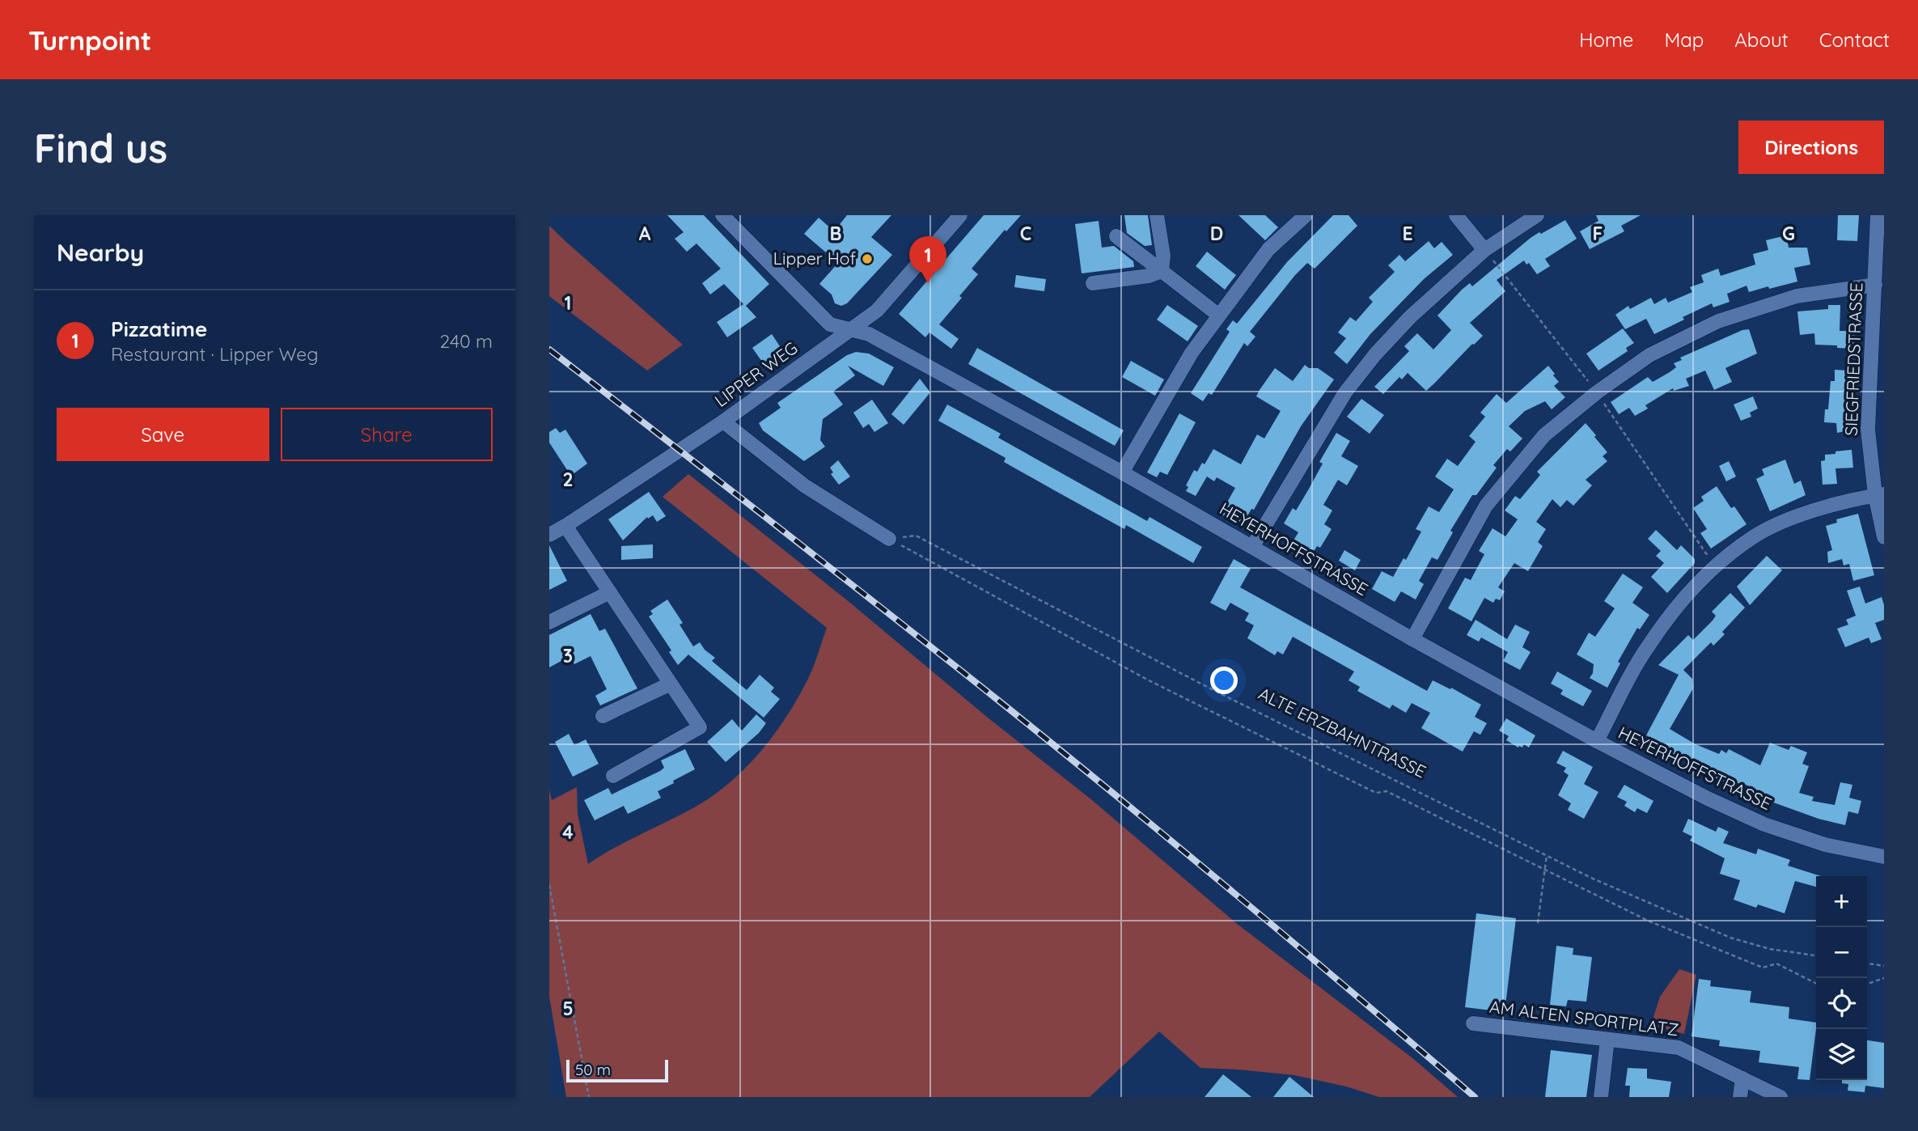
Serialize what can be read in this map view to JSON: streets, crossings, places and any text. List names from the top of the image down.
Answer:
{
  "streets": {
    "street": [
      "SIEGFRIEDSTRASSE",
      "LIPPER WEG",
      "HEYERHOFFSTRASSE",
      "AM ALTEN SPORTPLATZ"
    ],
    "path": ["ALTE ERZBAHNTRASSE"]
  },
  "crossings": [
    ["LIPPER WEG", "HEYERHOFFSTRASSE"]
  ],
  "places": ["Lipper Hof"],
  "scale_bar": "50 m",
  "page": {
    "header": "Turnpoint",
    "nav": [
      "Home",
      "Map",
      "About",
      "Contact"
    ],
    "buttons": [
      "Directions",
      ["Save", "Share"]
    ],
    "title": "Find us",
    "heading": "Nearby",
    "pins": "1",
    "list": [
      {
        "mark": "1",
        "name": "Pizzatime",
        "note": "Restaurant · Lipper Weg",
        "value": "240 m"
      }
    ],
    "map_buttons": ["+", "−"],
    "scale": "50 m"
  },
  "grid": {
    "columns": [
      "A",
      "B",
      "C",
      "D",
      "E",
      "F",
      "G"
    ],
    "rows": [
      "1",
      "2",
      "3",
      "4",
      "5"
    ]
  }
}
